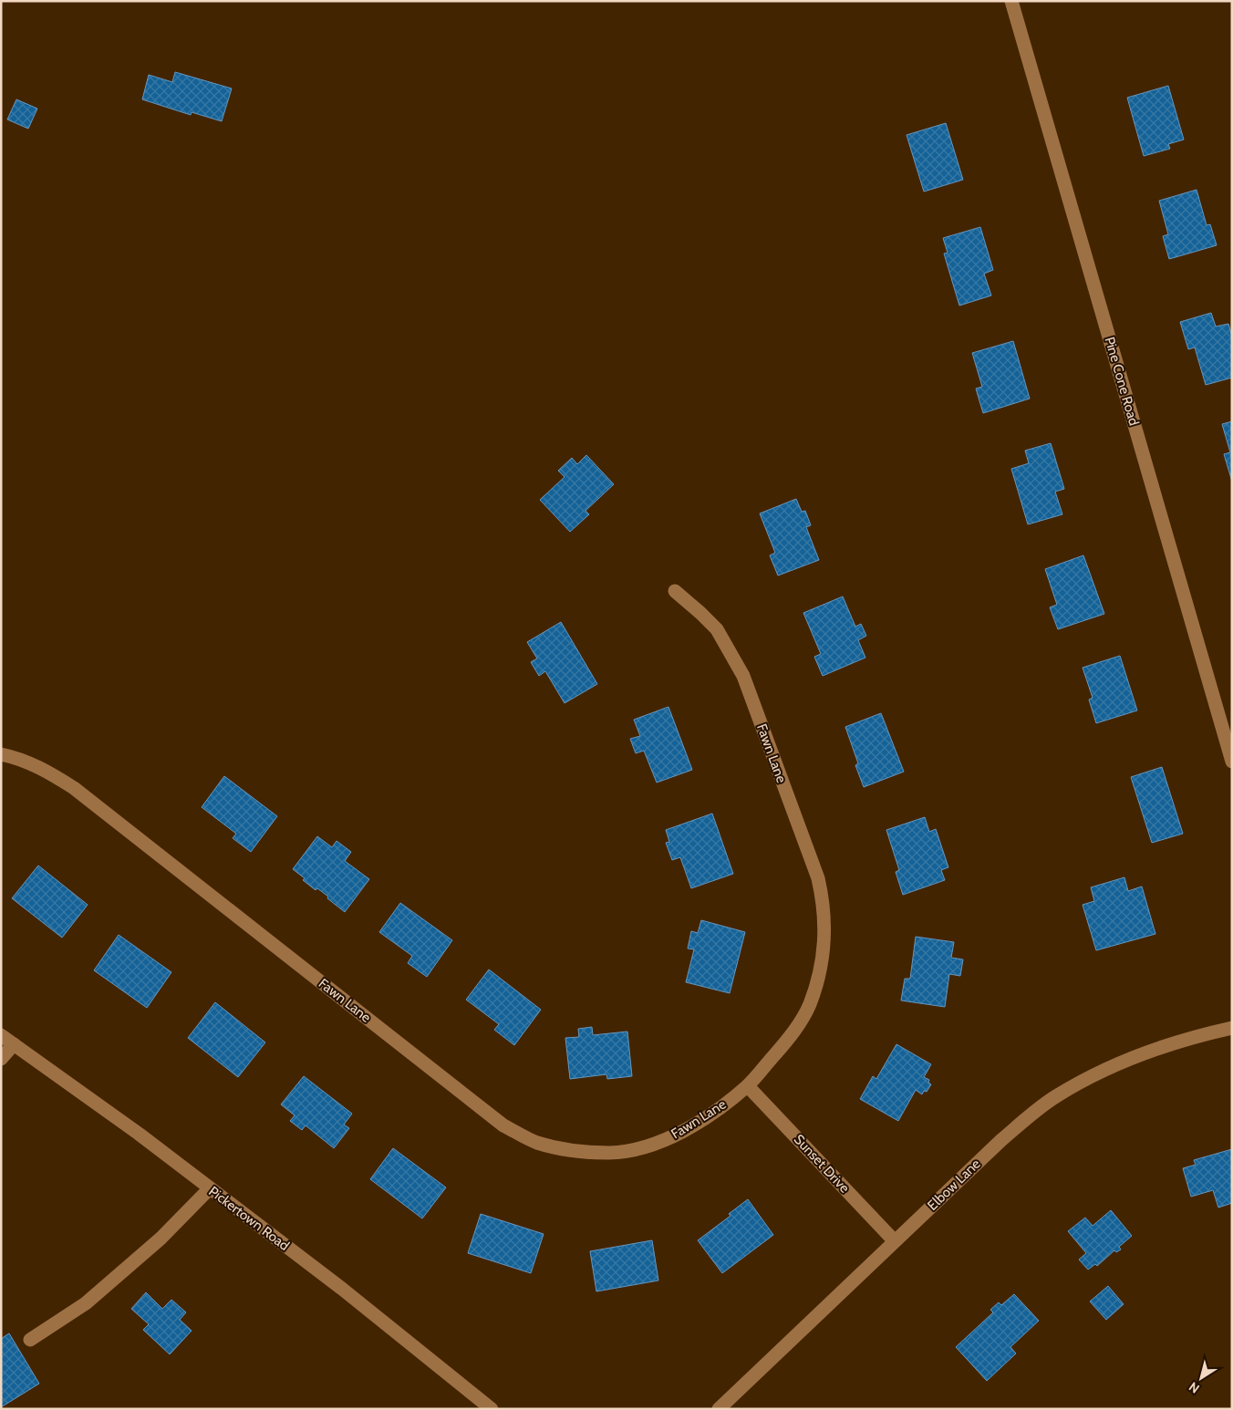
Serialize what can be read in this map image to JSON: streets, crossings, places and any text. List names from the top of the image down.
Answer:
{
  "streets": {
    "street": [
      "Pine Cone Road",
      "Fawn Lane",
      "Sunset Drive",
      "Elbow Lane",
      "Pickertown Road"
    ]
  },
  "crossings": [
    ["Fawn Lane", "Sunset Drive"],
    ["Sunset Drive", "Elbow Lane"]
  ],
  "north": "bottom left"
}
